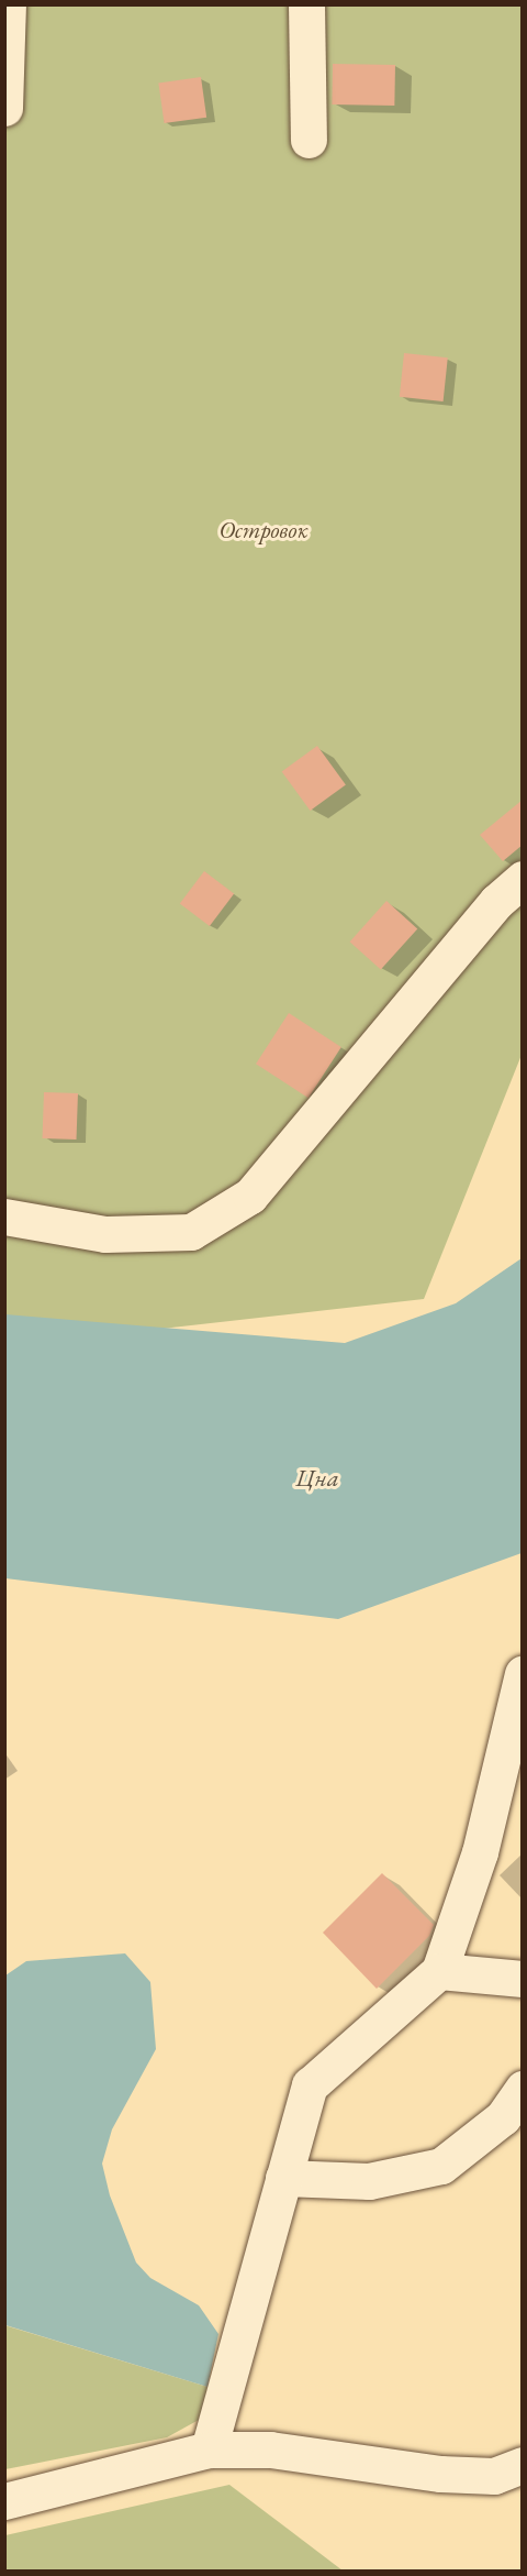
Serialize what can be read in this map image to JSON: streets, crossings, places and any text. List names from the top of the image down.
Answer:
{
  "water": ["Цна"],
  "parks": ["Островок"]
}
